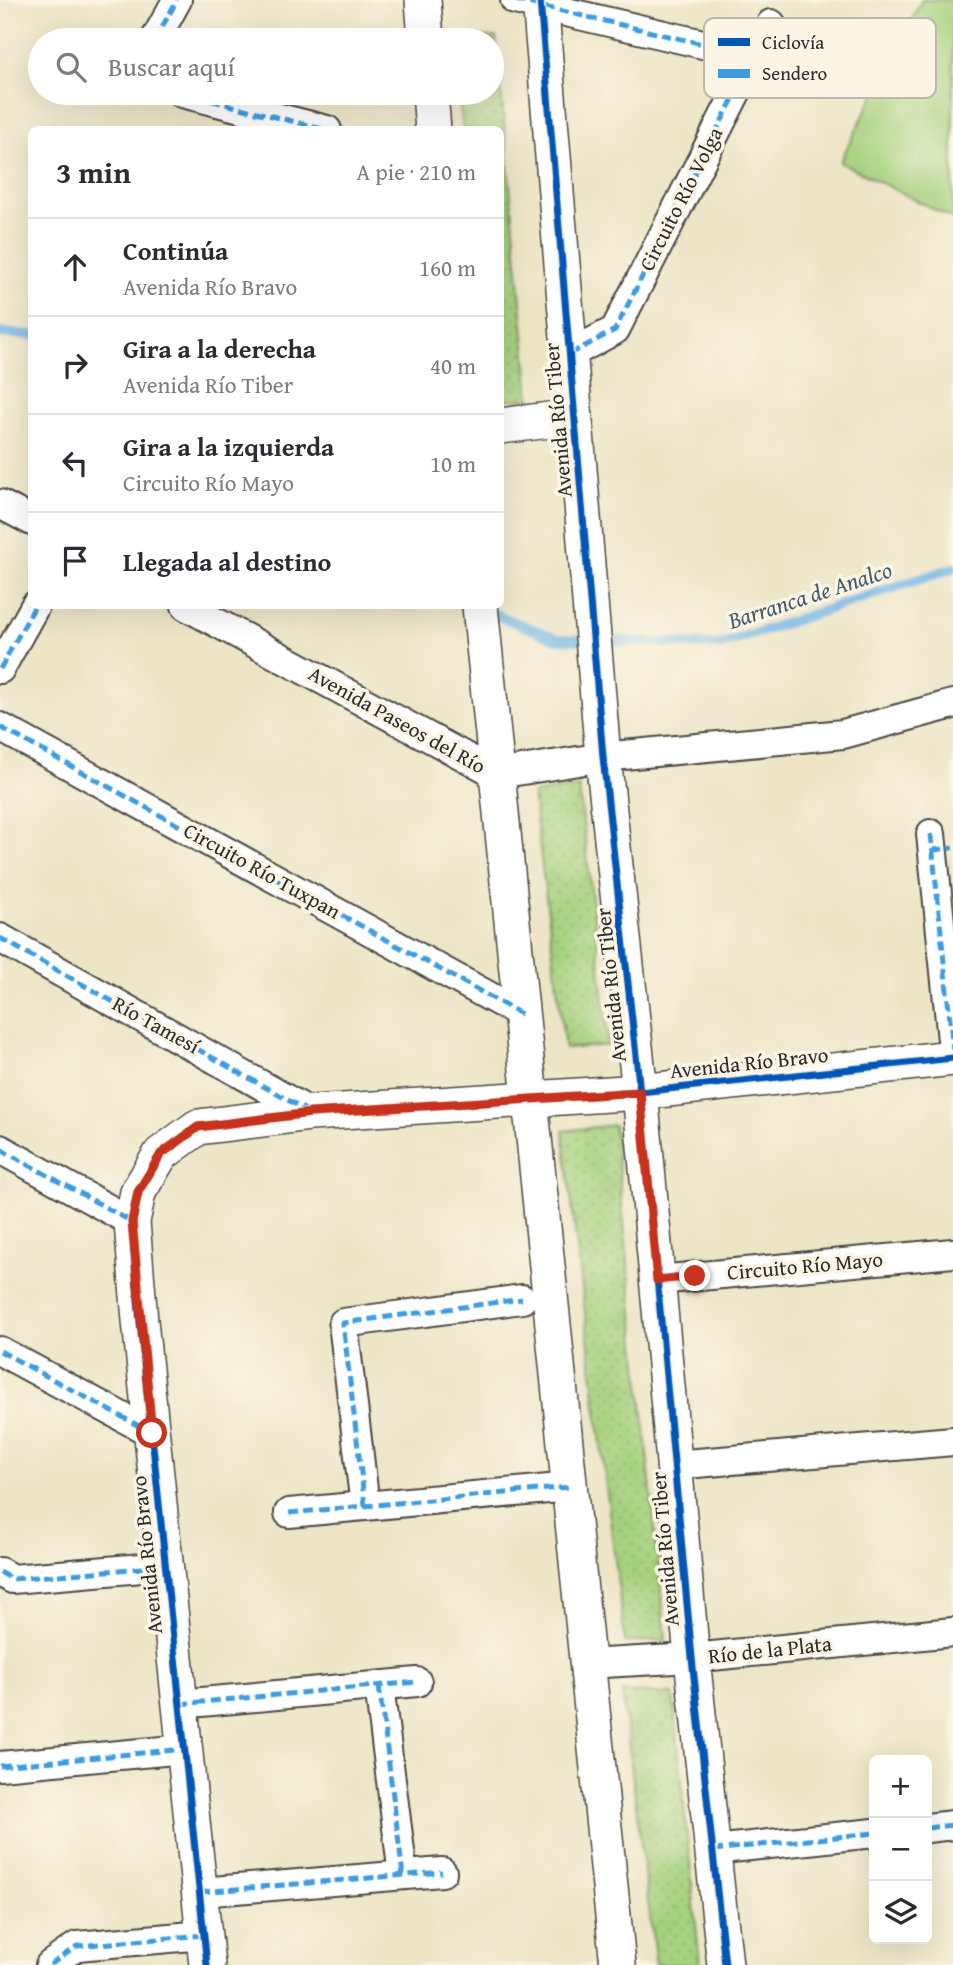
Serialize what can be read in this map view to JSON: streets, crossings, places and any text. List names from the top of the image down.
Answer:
{
  "streets": {
    "street": [
      "Circuito Río Volga",
      "Avenida Río Tiber",
      "Avenida Paseos del Río",
      "Circuito Río Tuxpan",
      "Río Tamesí",
      "Avenida Río Bravo",
      "Circuito Río Mayo",
      "Río de la Plata"
    ]
  },
  "crossings": [
    ["Circuito Río Volga", "Avenida Río Tiber"],
    ["Avenida Río Tiber", "Avenida Paseos del Río"],
    ["Avenida Río Tiber", "Avenida Río Bravo"],
    ["Avenida Río Tiber", "Circuito Río Mayo"],
    ["Avenida Río Tiber", "Río de la Plata"],
    ["Río Tamesí", "Avenida Río Bravo"]
  ],
  "water": ["Barranca de Analco"],
  "legend": ["Ciclovía", "Sendero"],
  "page": {
    "search": "Buscar aquí",
    "heading": ["3 min", "A pie · 210 m"],
    "list": [
      ["Continúa", "Avenida Río Bravo", "160 m"],
      ["Gira a la derecha", "Avenida Río Tiber", "40 m"],
      ["Gira a la izquierda", "Circuito Río Mayo", "10 m"],
      "Llegada al destino"
    ],
    "map_buttons": ["+", "−"]
  }
}
